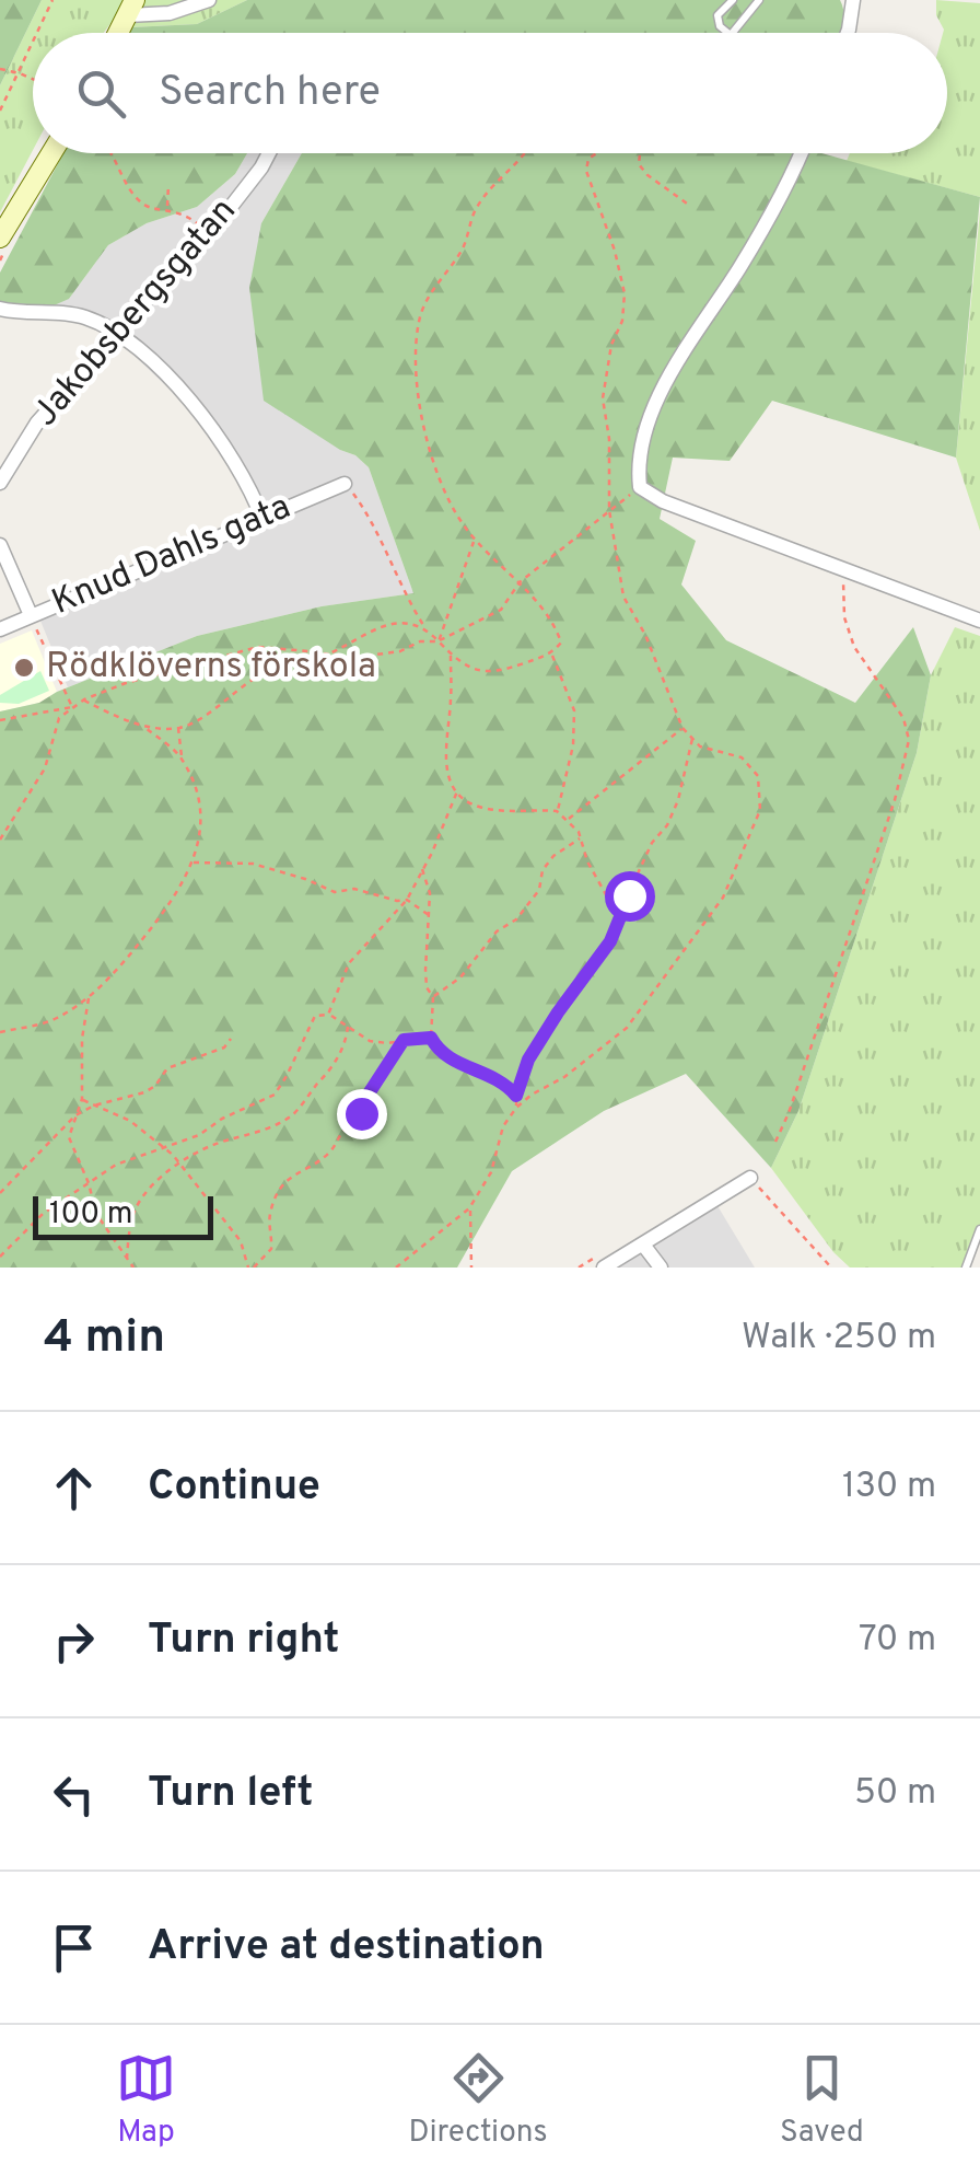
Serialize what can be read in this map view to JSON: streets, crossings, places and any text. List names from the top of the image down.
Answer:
{
  "streets": {
    "street": ["Jakobsbergsgatan", "Knud Dahls gata"]
  },
  "places": ["Rödklöverns förskola"],
  "scale_bar": "100 m",
  "page": {
    "search": "Search here",
    "scale": "100 m",
    "heading": ["4 min", "Walk · 250 m"],
    "list": [
      ["Continue", "130 m"],
      ["Turn right", "70 m"],
      ["Turn left", "50 m"],
      "Arrive at destination"
    ],
    "nav": ["Map", "Directions", "Saved"]
  }
}
